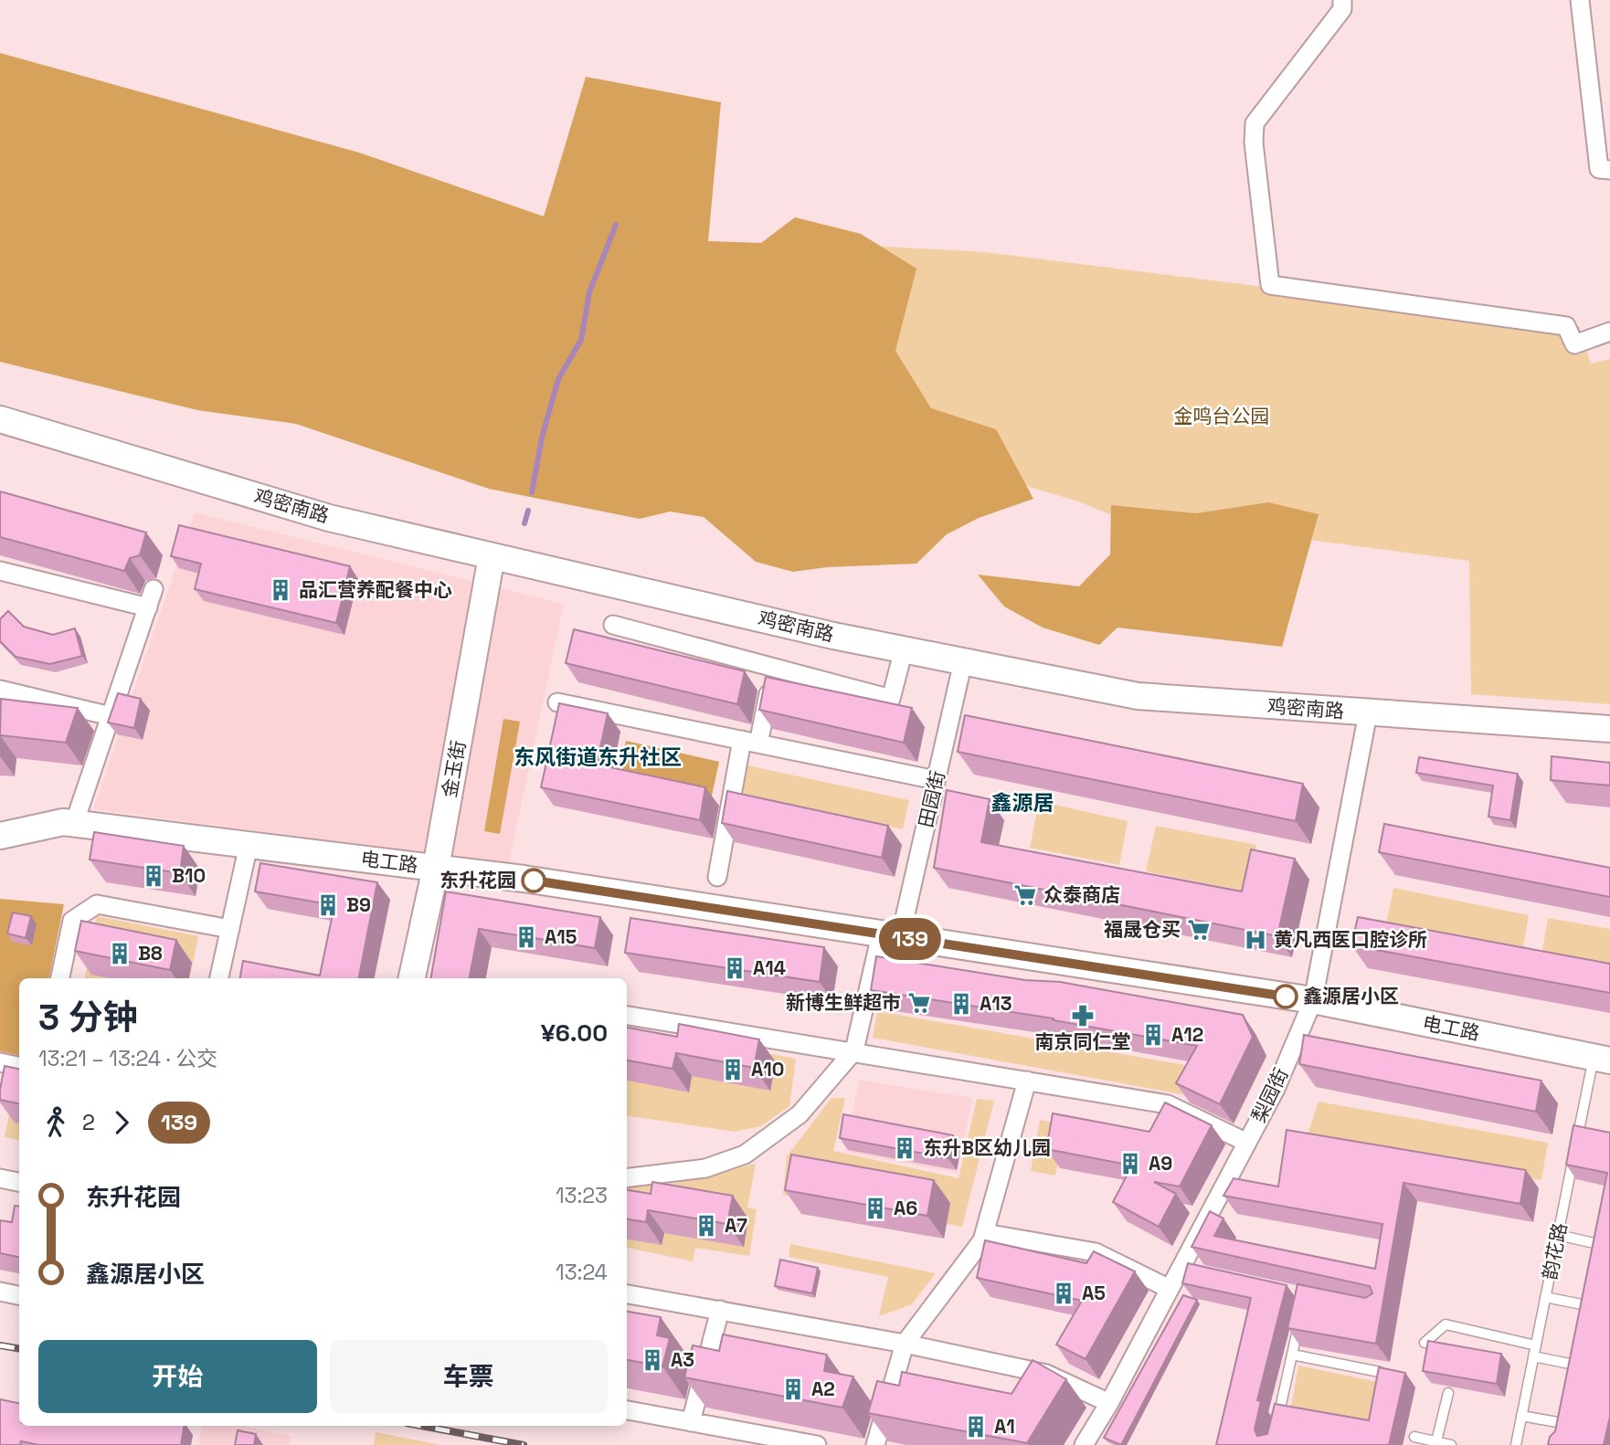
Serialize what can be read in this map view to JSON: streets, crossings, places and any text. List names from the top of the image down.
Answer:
{
  "streets": {
    "main road": ["鸡密南路", "金玉街", "电工路"],
    "street": ["田园街", "梨园街"],
    "lane": ["韵花路"]
  },
  "crossings": [
    ["鸡密南路", "金玉街"],
    ["鸡密南路", "田园街"],
    ["鸡密南路", "梨园街"],
    ["金玉街", "电工路"],
    ["田园街", "电工路"],
    ["电工路", "梨园街"],
    ["电工路", "韵花路"]
  ],
  "districts": ["东风街道东升社区", "鑫源居"],
  "parks": ["金鸣台公园"],
  "places": {
    "building": [
      "品汇营养配餐中心",
      "B10",
      "B9",
      "A15",
      "B8",
      "A14",
      "A13",
      "A12",
      "A10",
      "东升B区幼儿园",
      "A9",
      "A6",
      "A7",
      "A5",
      "A3",
      "A2",
      "A1"
    ],
    "other": ["东升花园", "鑫源居小区"],
    "supermarket": ["众泰商店", "福晟仓买", "新博生鲜超市"],
    "hospital": ["黄凡西医口腔诊所"],
    "pharmacy": ["南京同仁堂"]
  },
  "lines": ["bus line 139"],
  "page": {
    "on_map": "139",
    "heading": ["3 分钟", "13:21 – 13:24 · 公交", "¥6.00"],
    "legs": ["2", "139"],
    "list": [
      {
        "name": "东升花园",
        "value": "13:23"
      },
      {
        "name": "鑫源居小区",
        "value": "13:24"
      }
    ],
    "buttons": ["开始", "车票"]
  }
}
